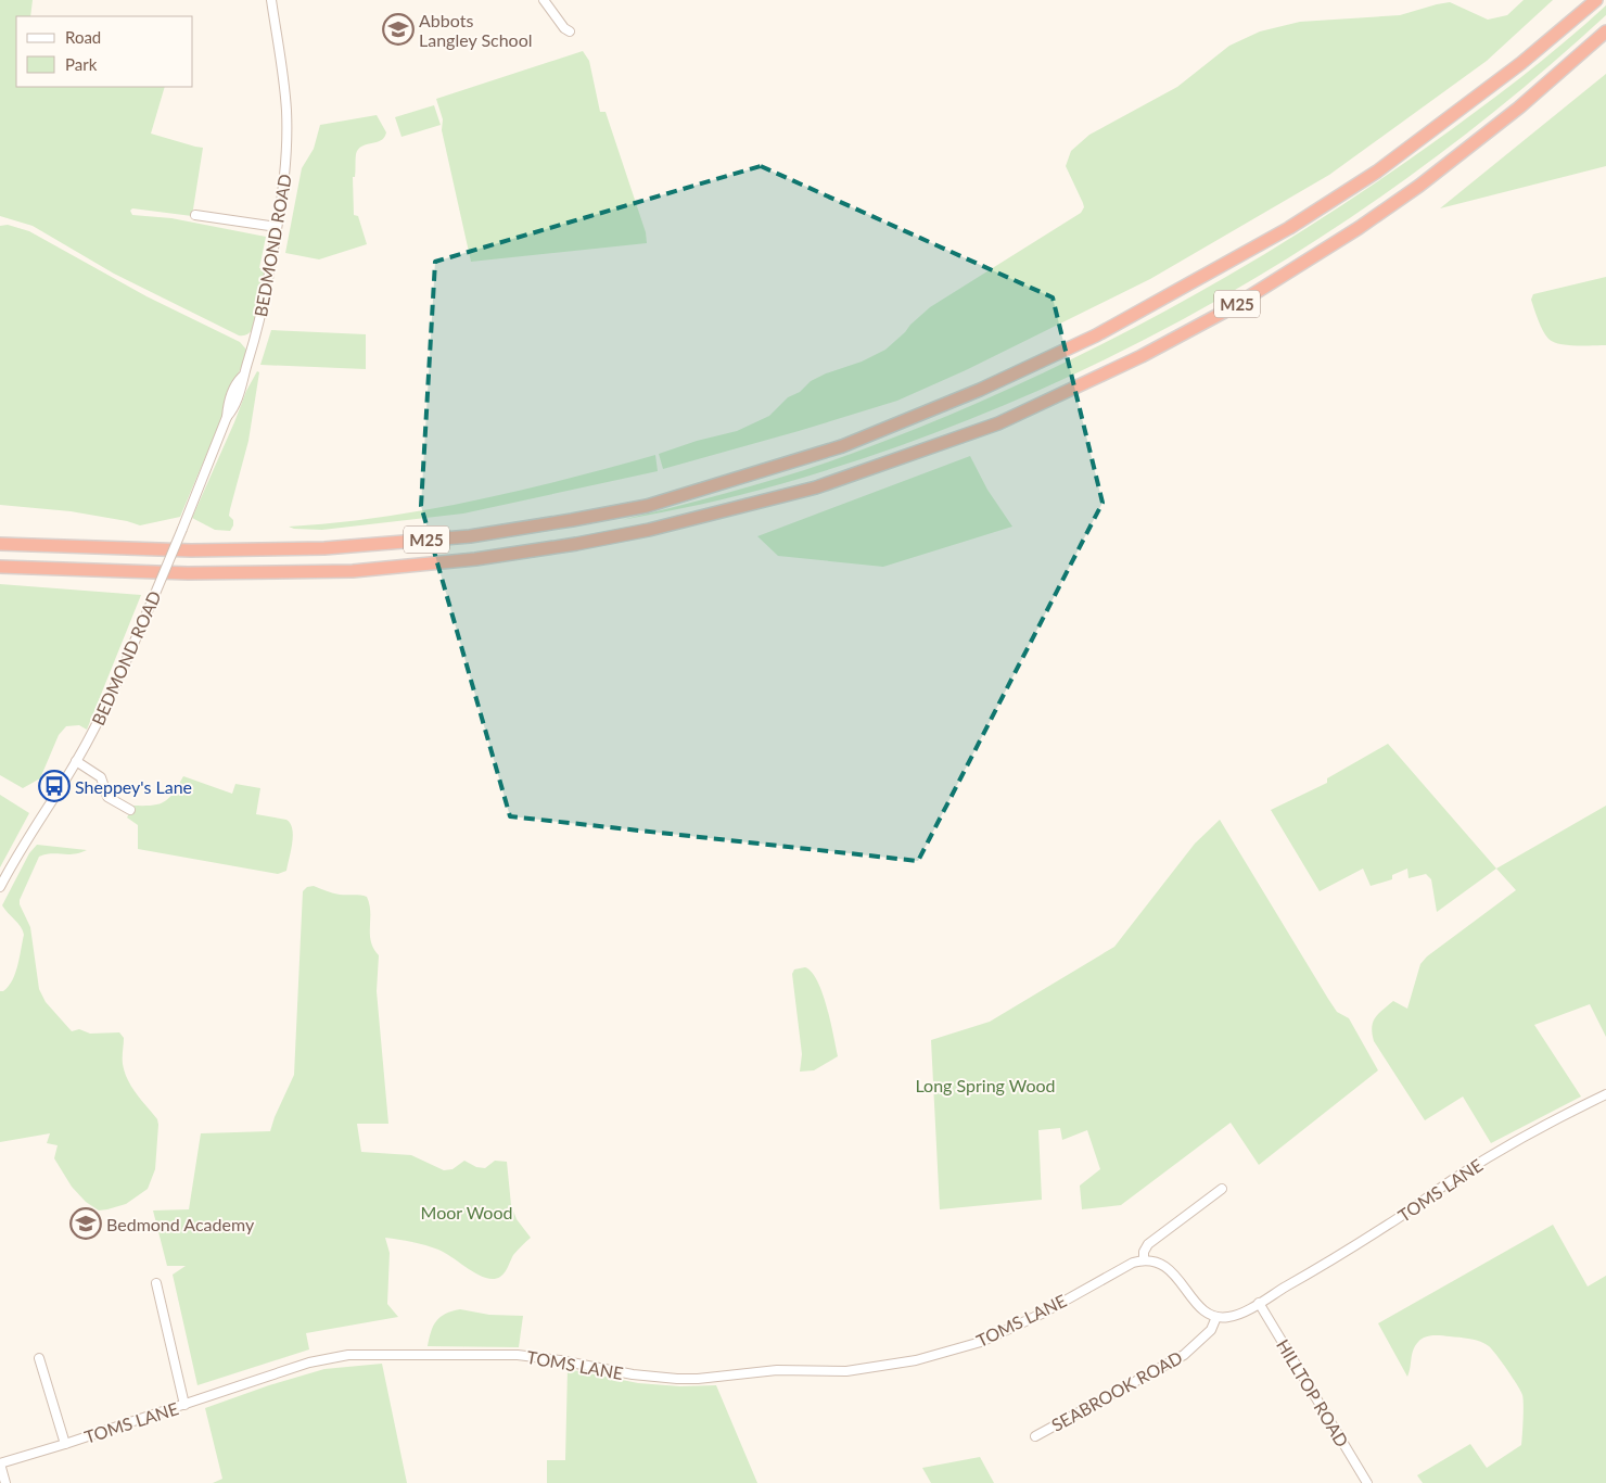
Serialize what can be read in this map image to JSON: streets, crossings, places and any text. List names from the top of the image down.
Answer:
{
  "streets": {
    "highway": ["M25"],
    "street": [
      "BEDMOND ROAD",
      "TOMS LANE",
      "SEABROOK ROAD",
      "HILLTOP ROAD"
    ]
  },
  "crossings": [
    ["TOMS LANE", "SEABROOK ROAD"],
    ["TOMS LANE", "HILLTOP ROAD"]
  ],
  "parks": ["Long Spring Wood", "Moor Wood"],
  "places": {
    "school or university": ["Abbots Langley School", "Bedmond Academy"],
    "bus stop": ["Sheppey's Lane"]
  },
  "legend": ["Road", "Park"]
}
